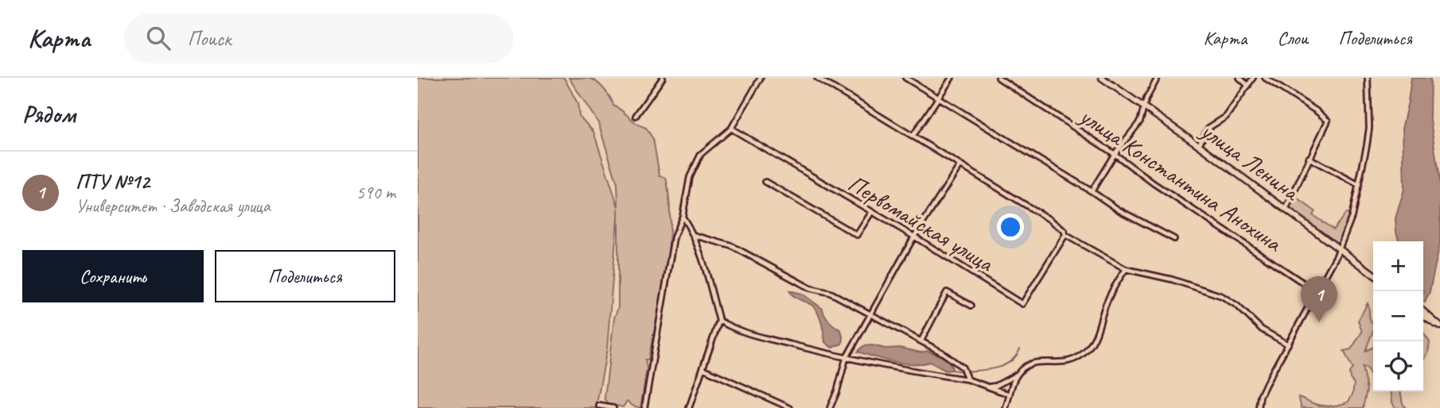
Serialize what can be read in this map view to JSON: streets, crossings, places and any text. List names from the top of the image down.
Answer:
{
  "streets": {
    "main road": ["улица Ленина"],
    "street": ["улица Константина Анохина", "Первомайская улица"]
  },
  "page": {
    "header": "Карта",
    "search": "Поиск",
    "nav": ["Карта", "Слои", "Поделиться"],
    "heading": "Рядом",
    "list": [
      {
        "mark": "1",
        "name": "ПТУ №12",
        "note": "Университет · Заводская улица",
        "value": "590 m"
      }
    ],
    "buttons": ["Сохранить", "Поделиться"],
    "map_buttons": ["+", "−"],
    "pins": "1"
  }
}
